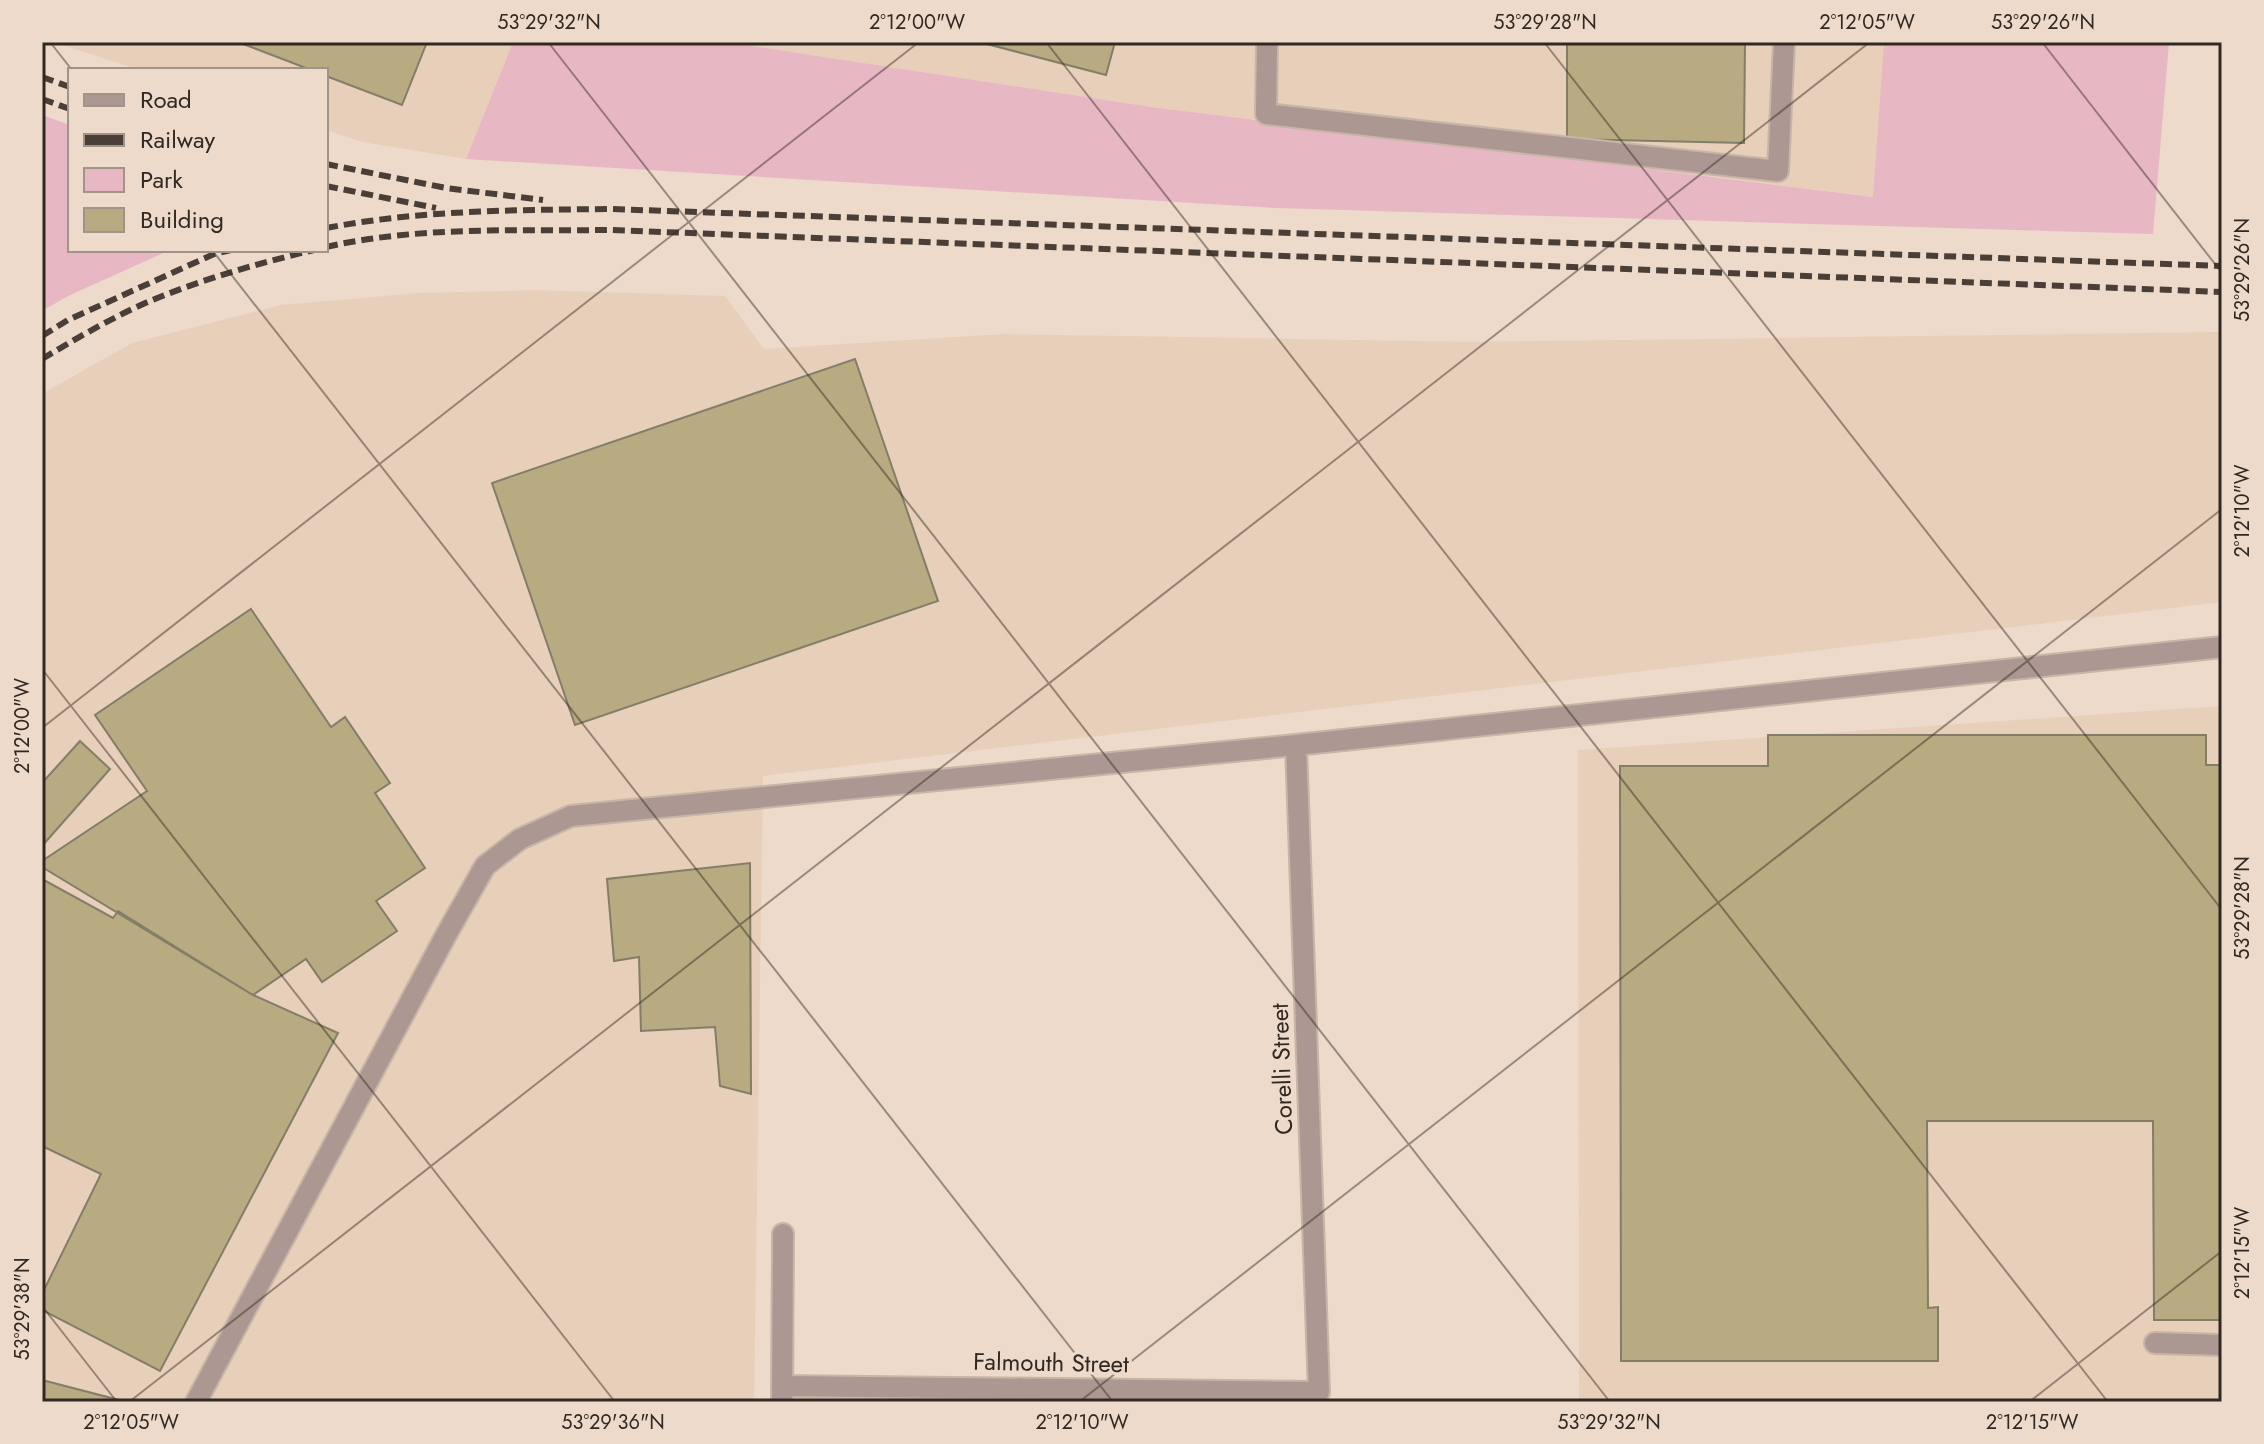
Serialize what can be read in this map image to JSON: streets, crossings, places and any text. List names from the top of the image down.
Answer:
{
  "streets": {
    "street": ["Corelli Street", "Falmouth Street"]
  },
  "crossings": [
    ["Corelli Street", "Falmouth Street"]
  ],
  "legend": [
    "Road",
    "Railway",
    "Park",
    "Building"
  ],
  "coordinates": [
    "53°29'32\"N",
    "2°12'00\"W",
    "53°29'28\"N",
    "2°12'05\"W",
    "53°29'26\"N",
    "2°12'10\"W",
    "2°12'15\"W",
    "53°29'38\"N",
    "53°29'36\"N"
  ]
}
